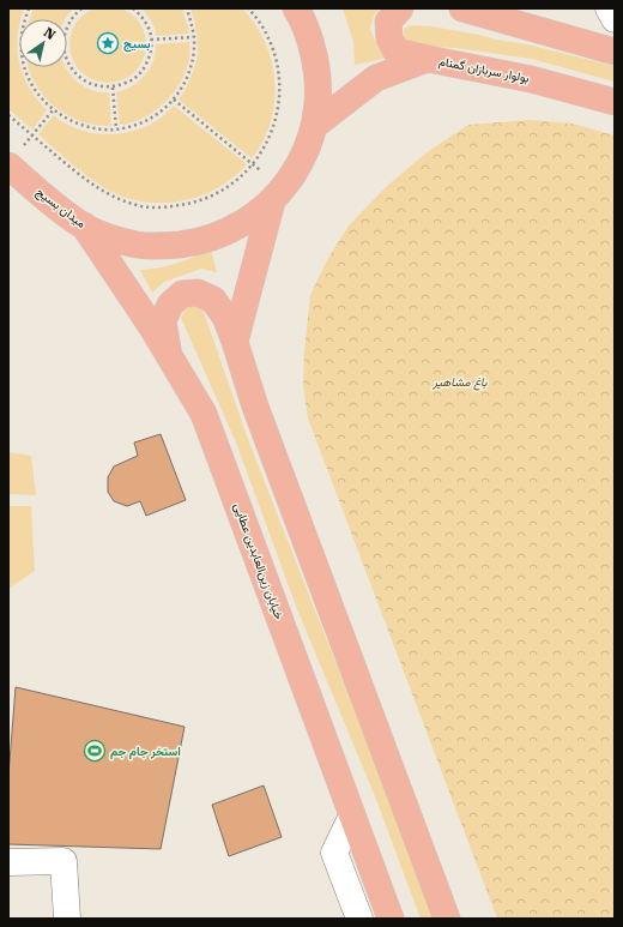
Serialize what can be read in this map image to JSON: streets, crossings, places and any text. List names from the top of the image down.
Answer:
{
  "streets": {
    "main road": ["بولوار سربازان گمنام", "میدان بسیج", "خیابان زین‌العابدین عطایی"]
  },
  "crossings": [
    ["بولوار سربازان گمنام", "میدان بسیج"],
    ["میدان بسیج", "خیابان زین‌العابدین عطایی"]
  ],
  "parks": ["باغ مشاهیر"],
  "places": {
    "place": ["بسیج"],
    "sports": ["استخر جام جم"]
  },
  "north": "top right"
}
